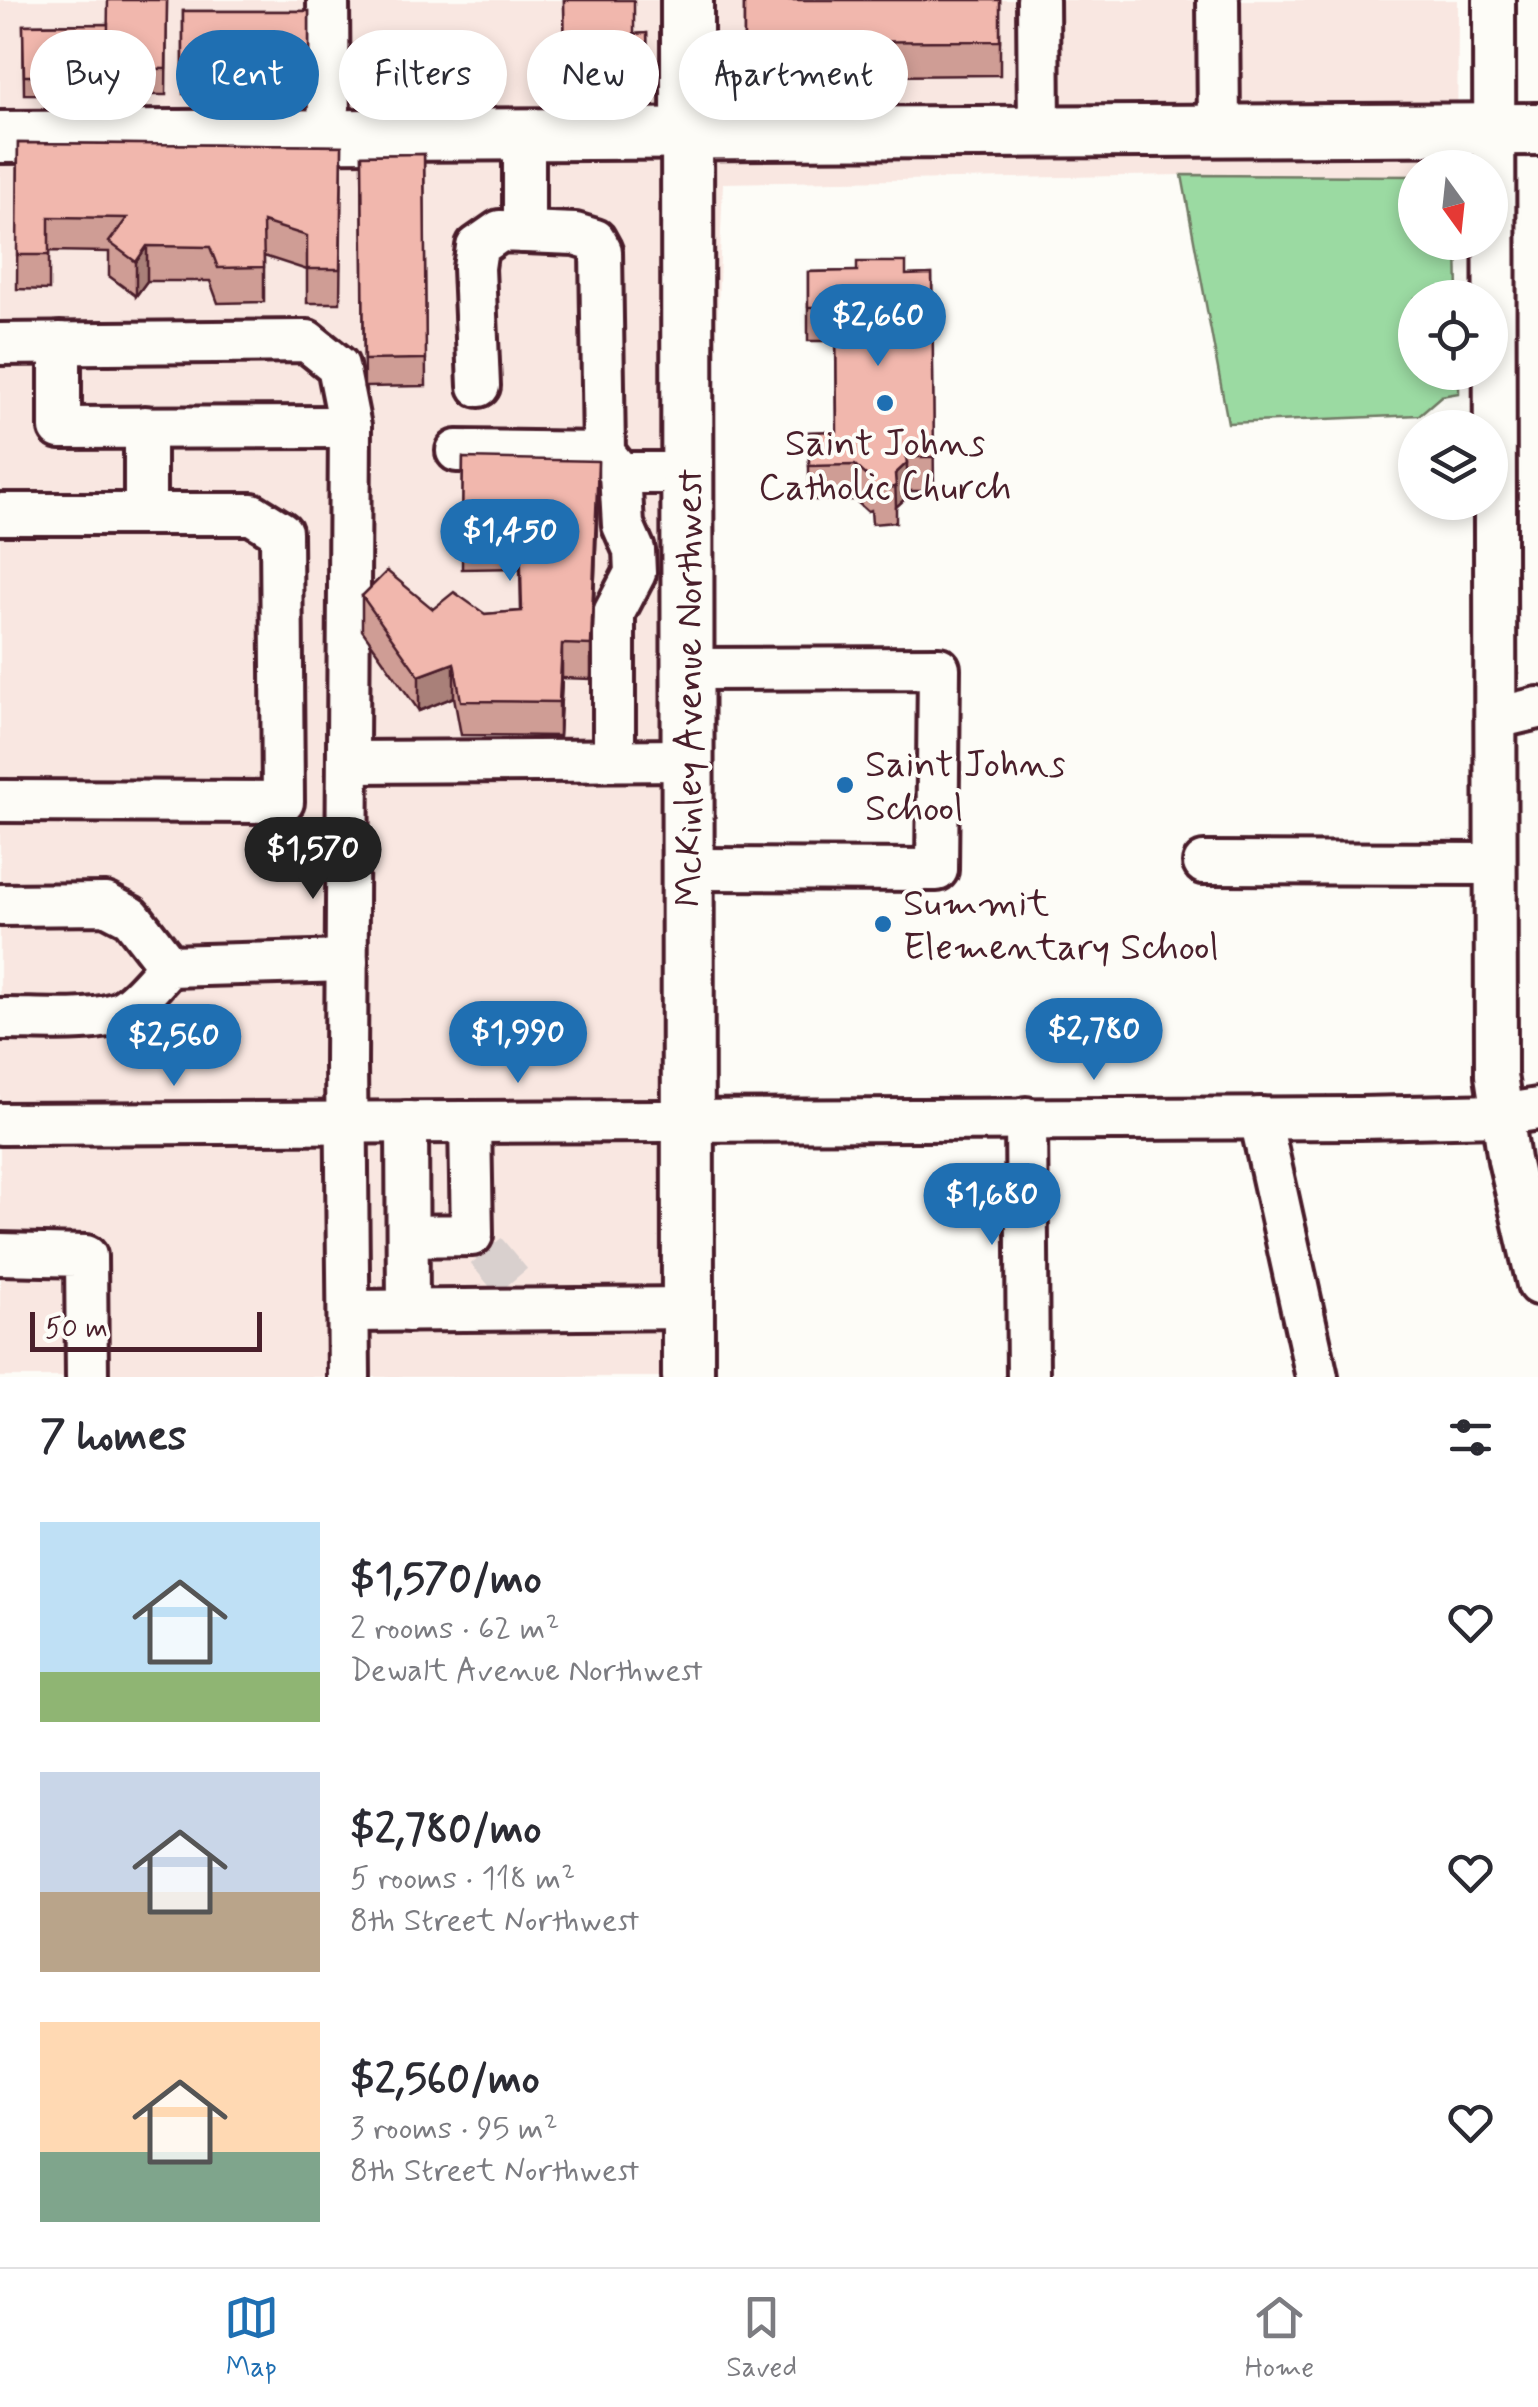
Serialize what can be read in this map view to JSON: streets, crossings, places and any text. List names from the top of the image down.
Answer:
{
  "streets": {
    "main road": ["McKinley Avenue Northwest"]
  },
  "places": ["Saint Johns Catholic Church", "Saint Johns School", "Summit Elementary School"],
  "scale_bar": "50 m",
  "north": "bottom",
  "page": {
    "chip": [
      "Buy",
      "Rent",
      "Filters",
      "New",
      "Apartment"
    ],
    "price": [
      "$2,660",
      "$1,450",
      "$1,570",
      "$2,780",
      "$1,990",
      "$2,560",
      "$1,680"
    ],
    "scale": "50 m",
    "heading": "7 homes",
    "list": [
      {
        "name": "$1,570/mo",
        "note": "2 rooms · 62 m² · Dewalt Avenue Northwest"
      },
      {
        "name": "$2,780/mo",
        "note": "5 rooms · 118 m² · 8th Street Northwest"
      },
      {
        "name": "$2,560/mo",
        "note": "3 rooms · 95 m² · 8th Street Northwest"
      }
    ],
    "tabs": ["Map", "Saved", "Home"]
  }
}
